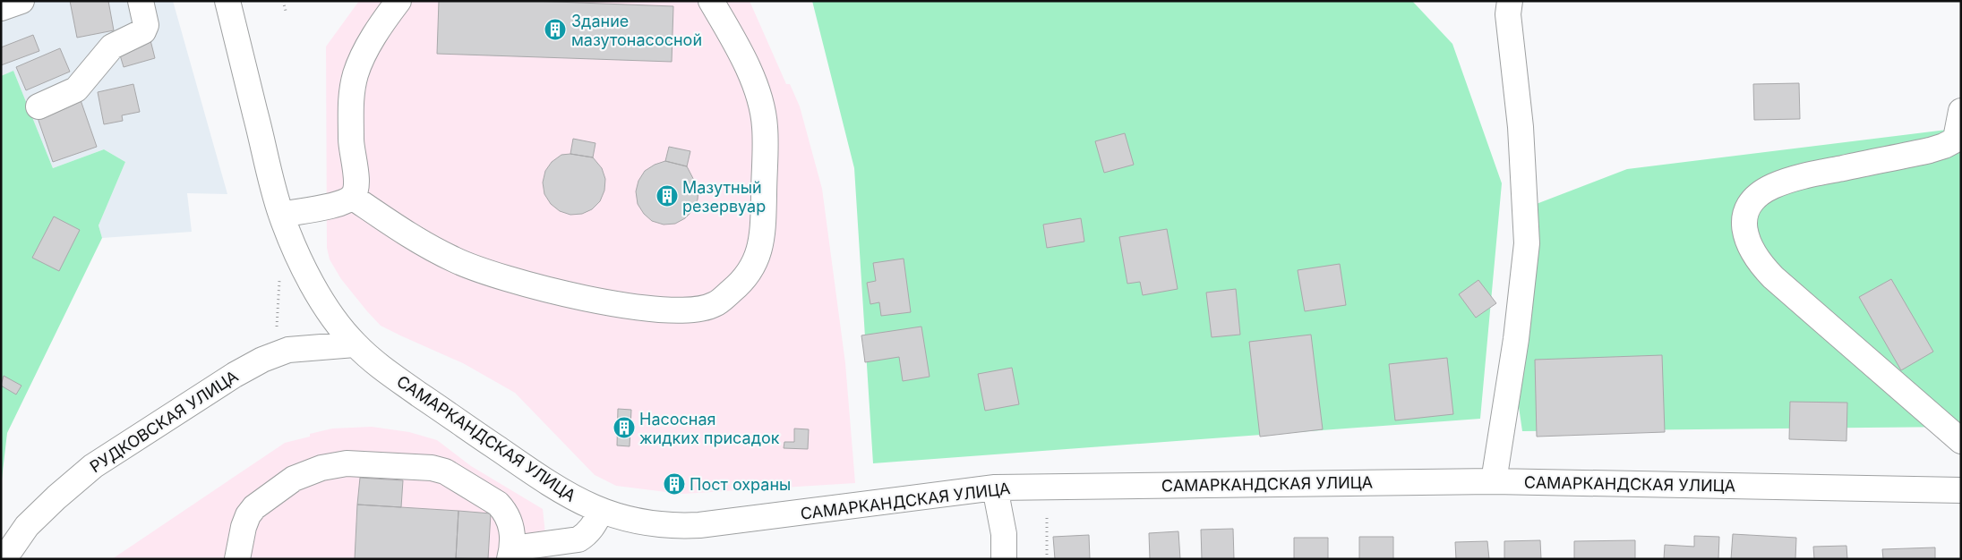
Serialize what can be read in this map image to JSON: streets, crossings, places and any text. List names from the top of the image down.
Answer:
{
  "streets": {
    "street": ["РУДКОВСКАЯ УЛИЦА", "САМАРКАНДСКАЯ УЛИЦА"]
  },
  "crossings": [
    ["РУДКОВСКАЯ УЛИЦА", "САМАРКАНДСКАЯ УЛИЦА"]
  ],
  "places": {
    "building": [
      "Здание мазутонасосной",
      "Мазутный резервуар",
      "Насосная жидких присадок",
      "Пост охраны"
    ]
  }
}
